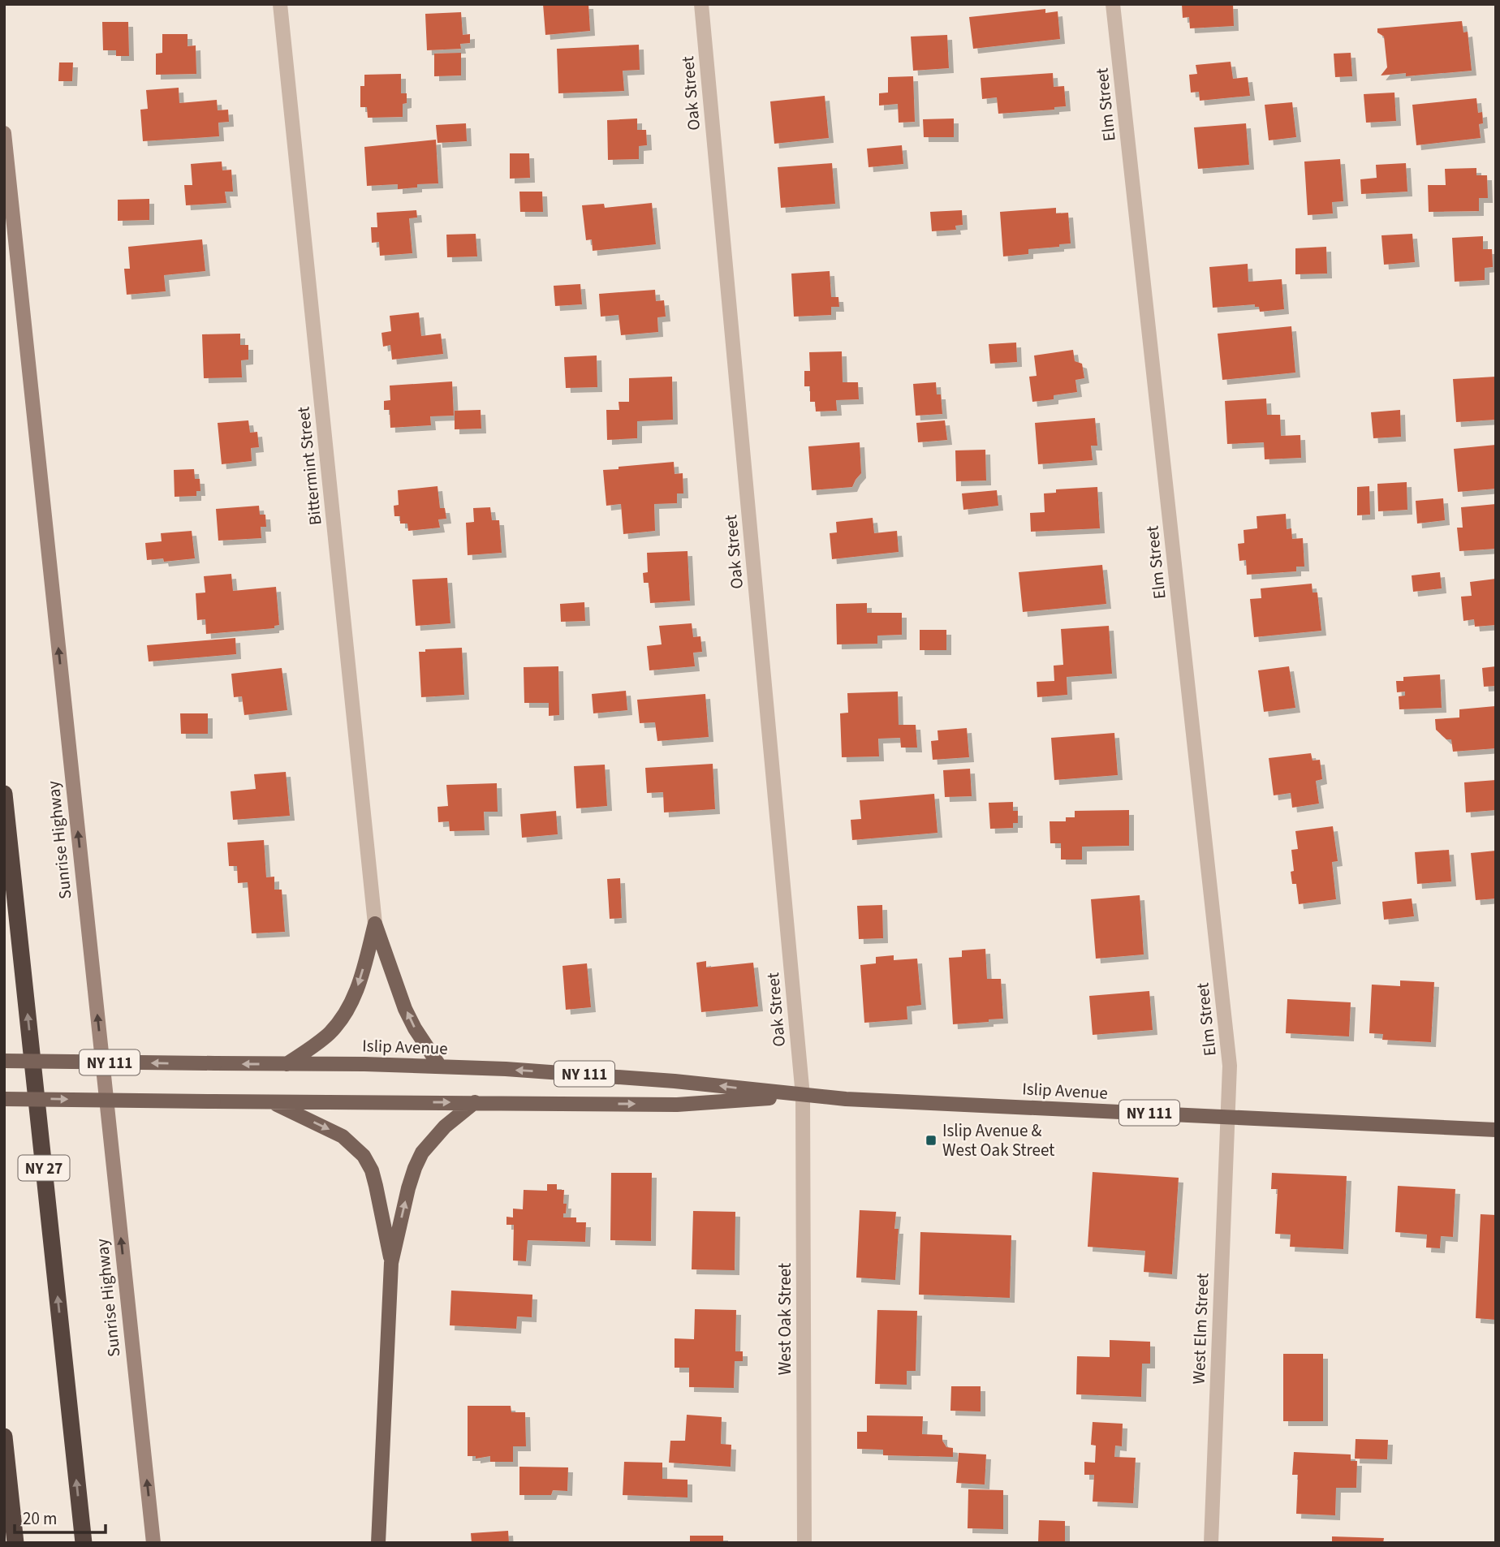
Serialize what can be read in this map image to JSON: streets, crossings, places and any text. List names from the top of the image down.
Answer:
{
  "streets": {
    "highway": ["NY 27"],
    "main road": ["Sunrise Highway", "Islip Avenue", "NY 111"],
    "street": [
      "Oak Street",
      "Elm Street",
      "Bittermint Street",
      "West Oak Street",
      "West Elm Street"
    ]
  },
  "crossings": [
    ["Oak Street", "Islip Avenue"],
    ["Oak Street", "West Oak Street"],
    ["Elm Street", "Islip Avenue"],
    ["Elm Street", "West Elm Street"],
    ["Islip Avenue", "West Oak Street"],
    ["Islip Avenue", "West Elm Street"]
  ],
  "one_way": ["Sunrise Highway"],
  "places": {
    "transit": ["Islip Avenue & West Oak Street"]
  },
  "scale_bar": "20 m"
}
